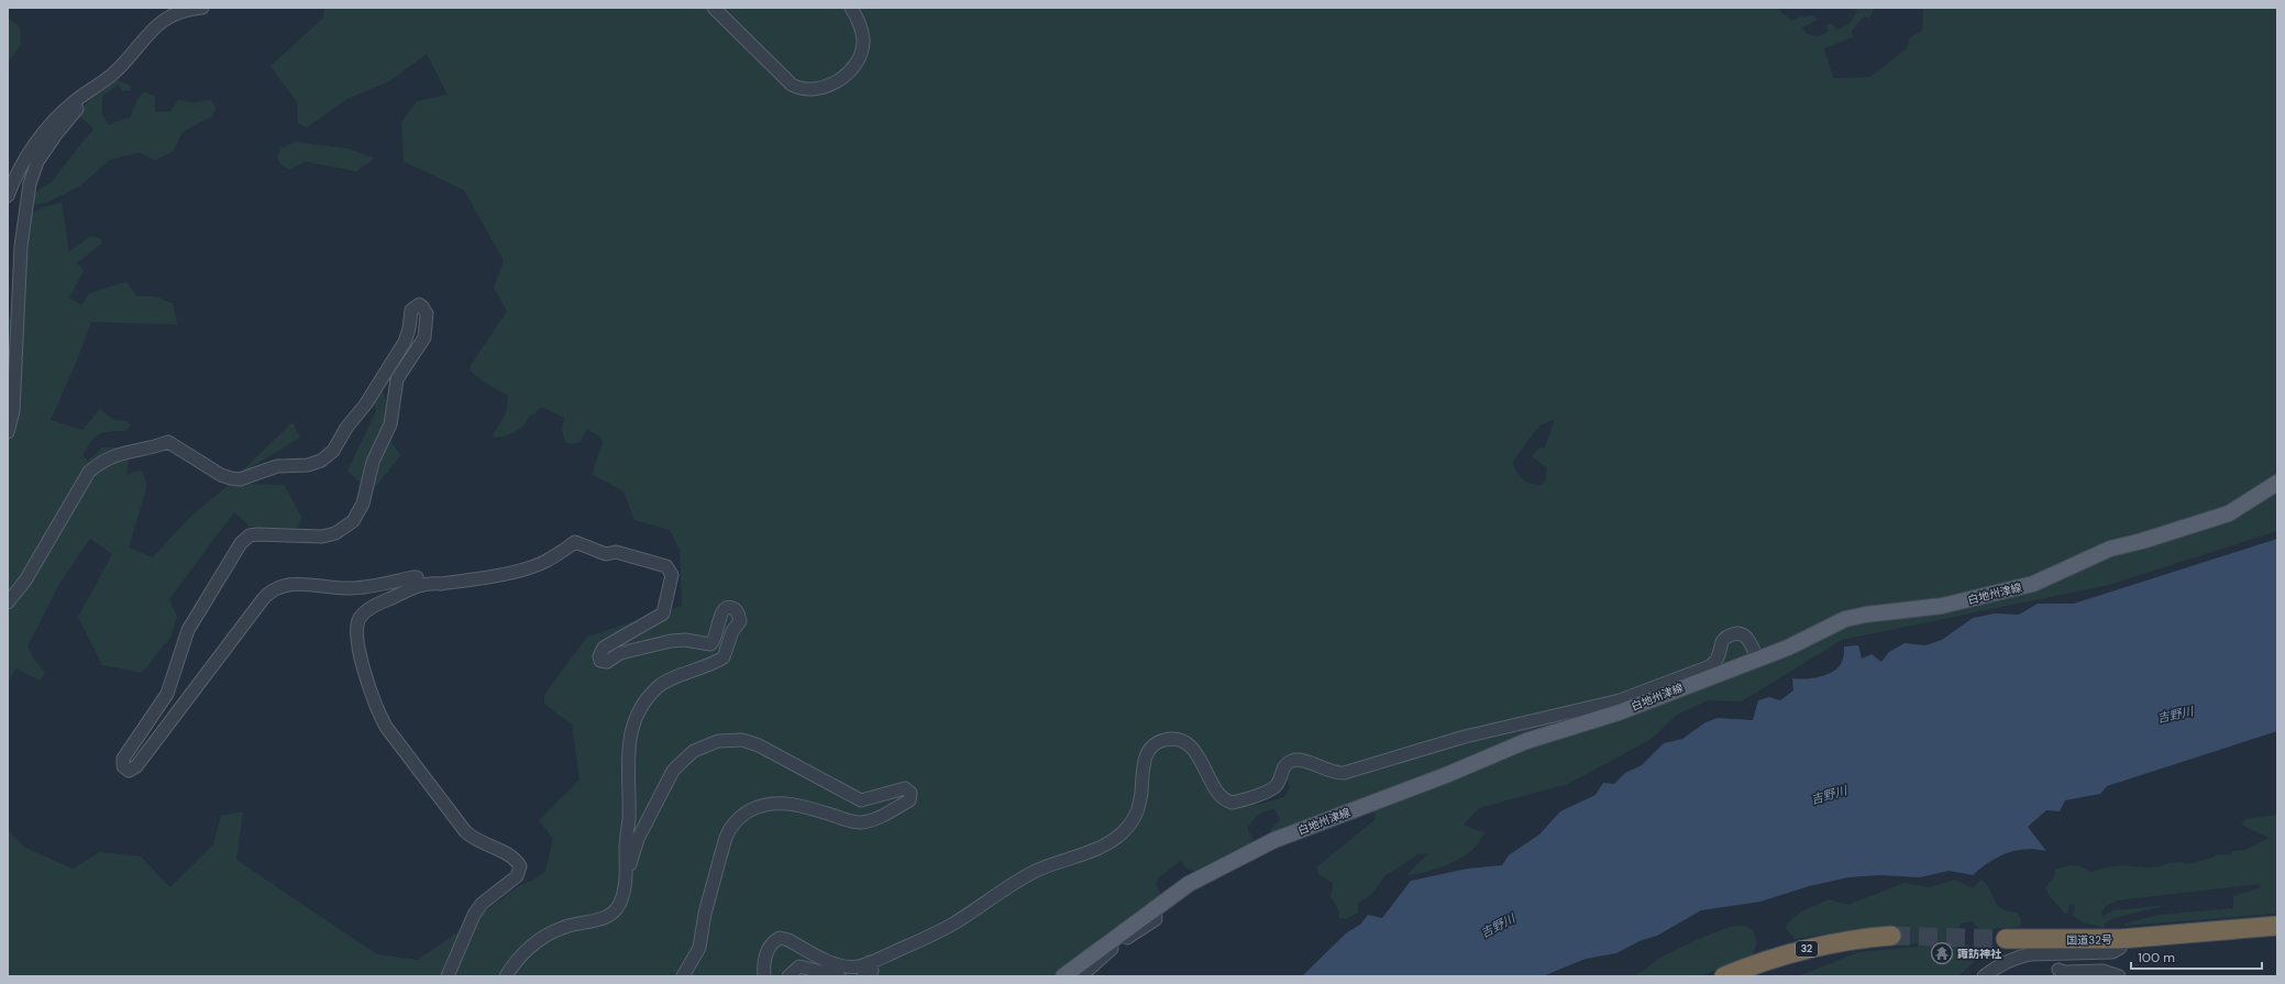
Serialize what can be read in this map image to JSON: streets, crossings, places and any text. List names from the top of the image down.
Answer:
{
  "streets": {
    "highway": ["国道32号", "32"],
    "main road": ["白地州津線"]
  },
  "water": ["吉野川"],
  "places": {
    "temple": ["諏訪神社"]
  },
  "scale_bar": "100 m"
}
